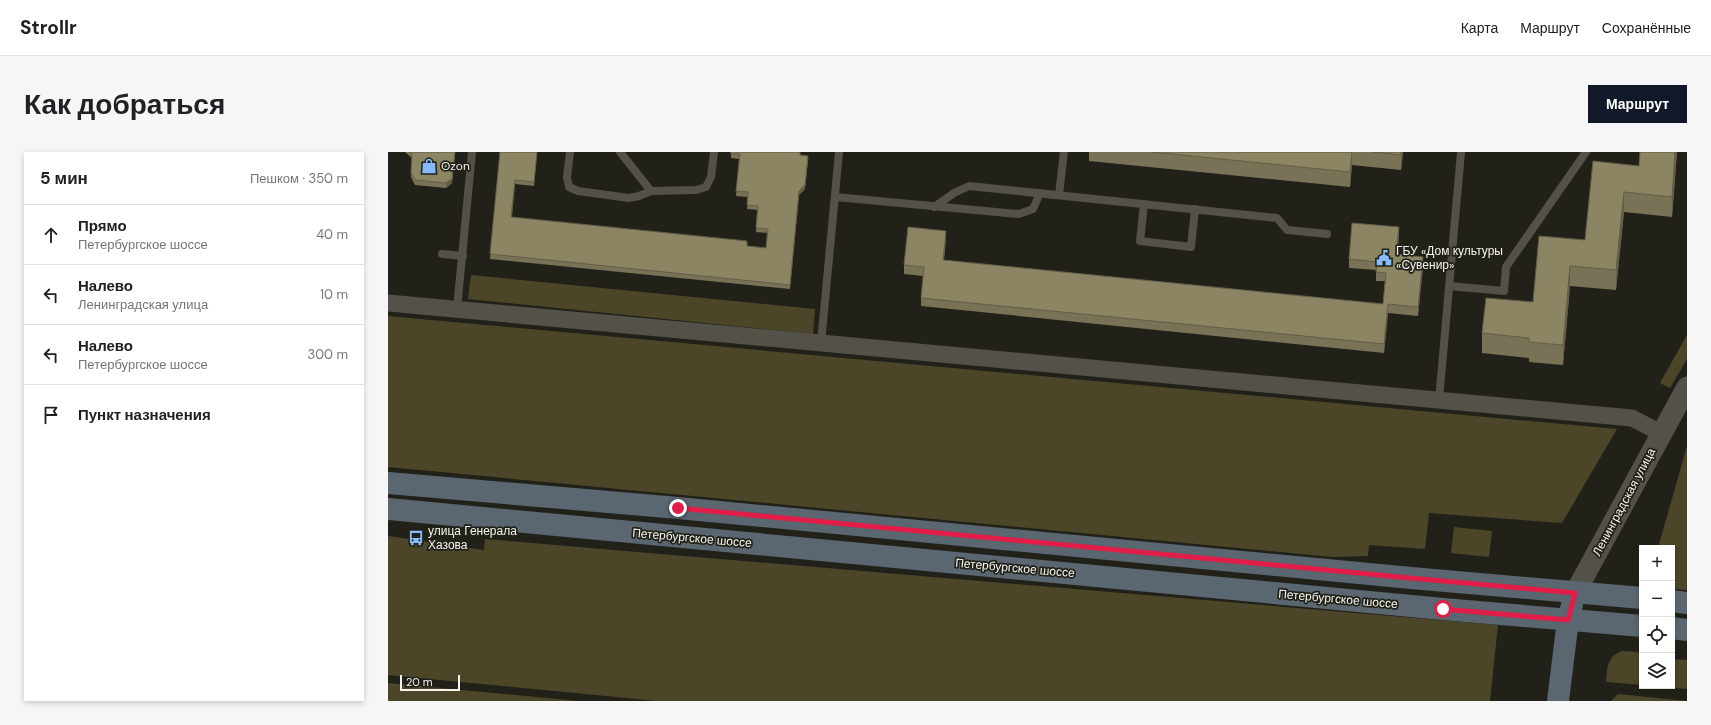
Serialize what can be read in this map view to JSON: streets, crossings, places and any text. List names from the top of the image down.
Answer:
{
  "streets": {
    "main road": ["Ленинградская улица", "Петербургское шоссе"]
  },
  "crossings": [
    ["Ленинградская улица", "Петербургское шоссе"]
  ],
  "places": {
    "shop": ["Ozon"],
    "public building": ["ГБУ «Дом культуры «Сувенир»"],
    "bus stop": ["улица Генерала Хазова"]
  },
  "scale_bar": "20 m",
  "page": {
    "header": "Strollr",
    "nav": ["Карта", "Маршрут", "Сохранённые"],
    "buttons": "Маршрут",
    "title": "Как добраться",
    "heading": ["5 мин", "Пешком · 350 m"],
    "list": [
      ["Прямо", "Петербургское шоссе", "40 m"],
      ["Налево", "Ленинградская улица", "10 m"],
      ["Налево", "Петербургское шоссе", "300 m"],
      "Пункт назначения"
    ],
    "map_buttons": ["+", "−"],
    "scale": "20 m"
  }
}
